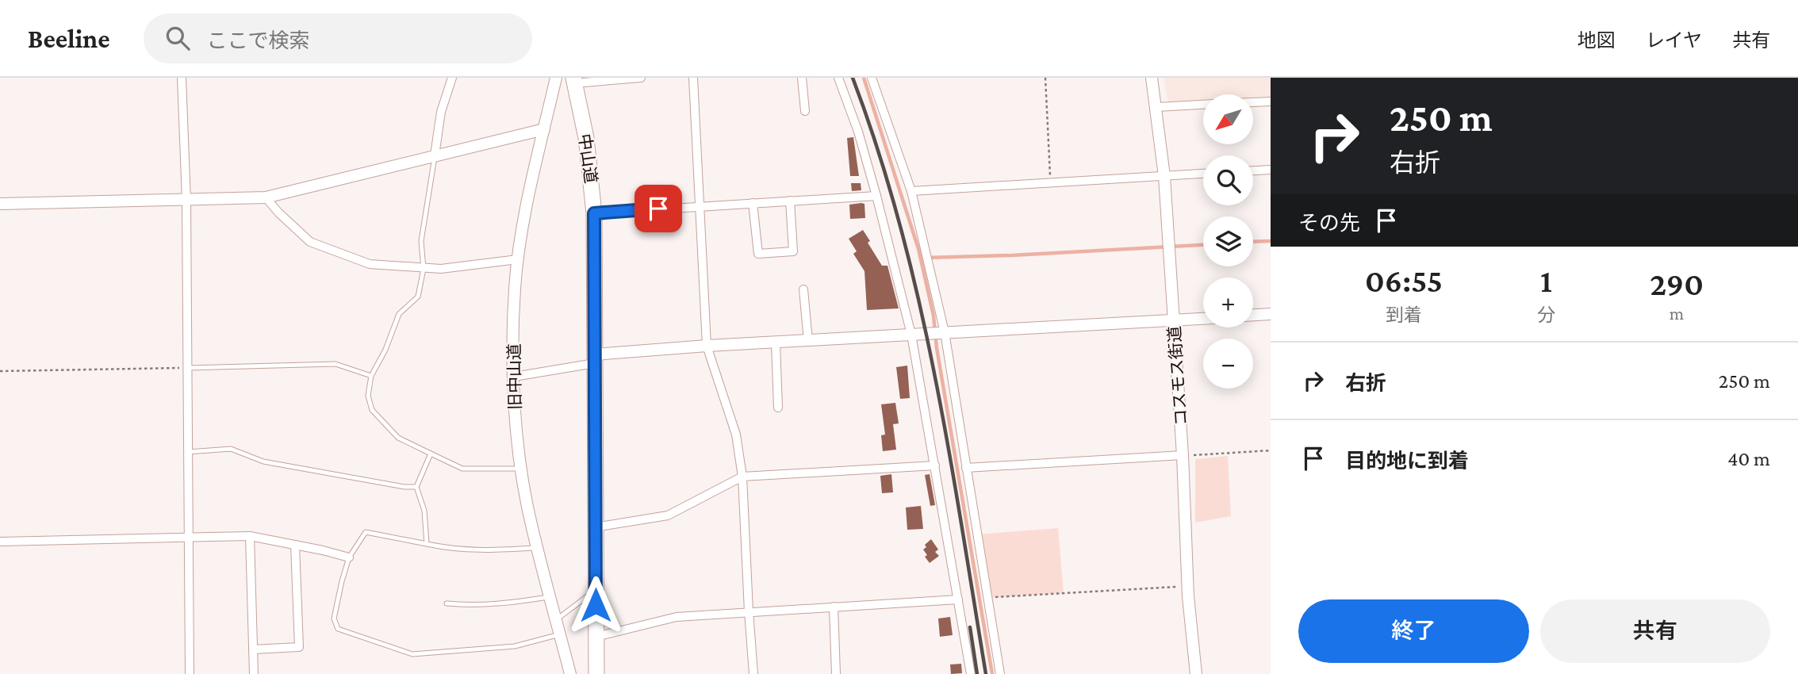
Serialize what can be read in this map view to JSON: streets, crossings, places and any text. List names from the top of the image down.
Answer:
{
  "streets": {
    "highway": ["中山道"],
    "street": ["コスモス街道", "旧中山道"]
  },
  "north": "bottom left",
  "page": {
    "header": "Beeline",
    "search": "ここで検索",
    "nav": ["地図", "レイヤ", "共有"],
    "turn": ["250 m", "右折"],
    "map_buttons": ["+", "−"],
    "then": "その先",
    "eta": [
      "06:55",
      "到着",
      "1",
      "分",
      "290",
      "m"
    ],
    "list": [
      {
        "name": "右折",
        "value": "250 m"
      },
      {
        "name": "目的地に到着",
        "value": "40 m"
      }
    ],
    "buttons": ["終了", "共有"]
  }
}
